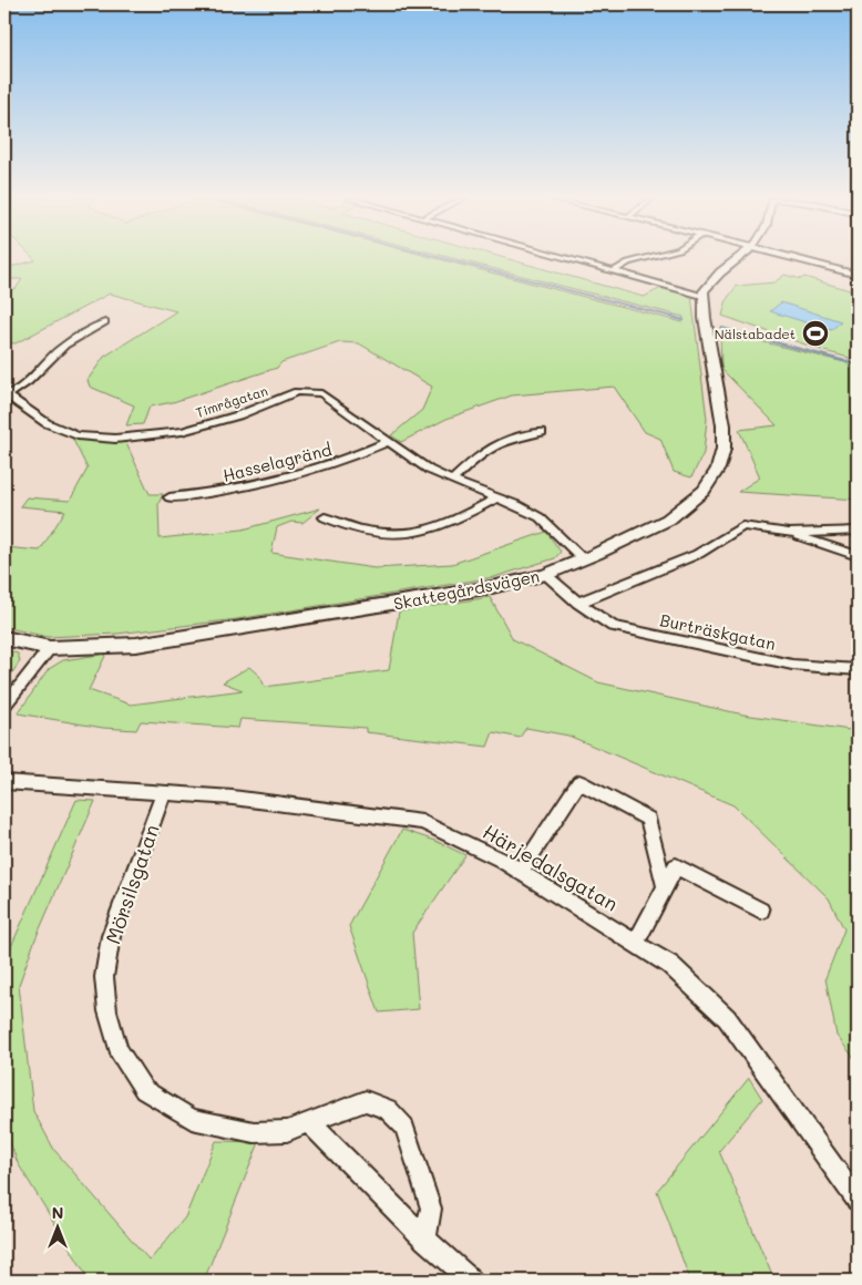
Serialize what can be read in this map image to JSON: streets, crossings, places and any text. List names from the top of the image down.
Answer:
{
  "streets": {
    "street": [
      "Timrågatan",
      "Hasselagränd",
      "Skattegårdsvägen",
      "Burträskgatan",
      "Härjedalsgatan",
      "Mörsilsgatan"
    ]
  },
  "crossings": [
    ["Timrågatan", "Hasselagränd"],
    ["Timrågatan", "Skattegårdsvägen"],
    ["Skattegårdsvägen", "Burträskgatan"],
    ["Härjedalsgatan", "Mörsilsgatan"]
  ],
  "places": {
    "sports": ["Nälstabadet"]
  },
  "north": "top"
}
